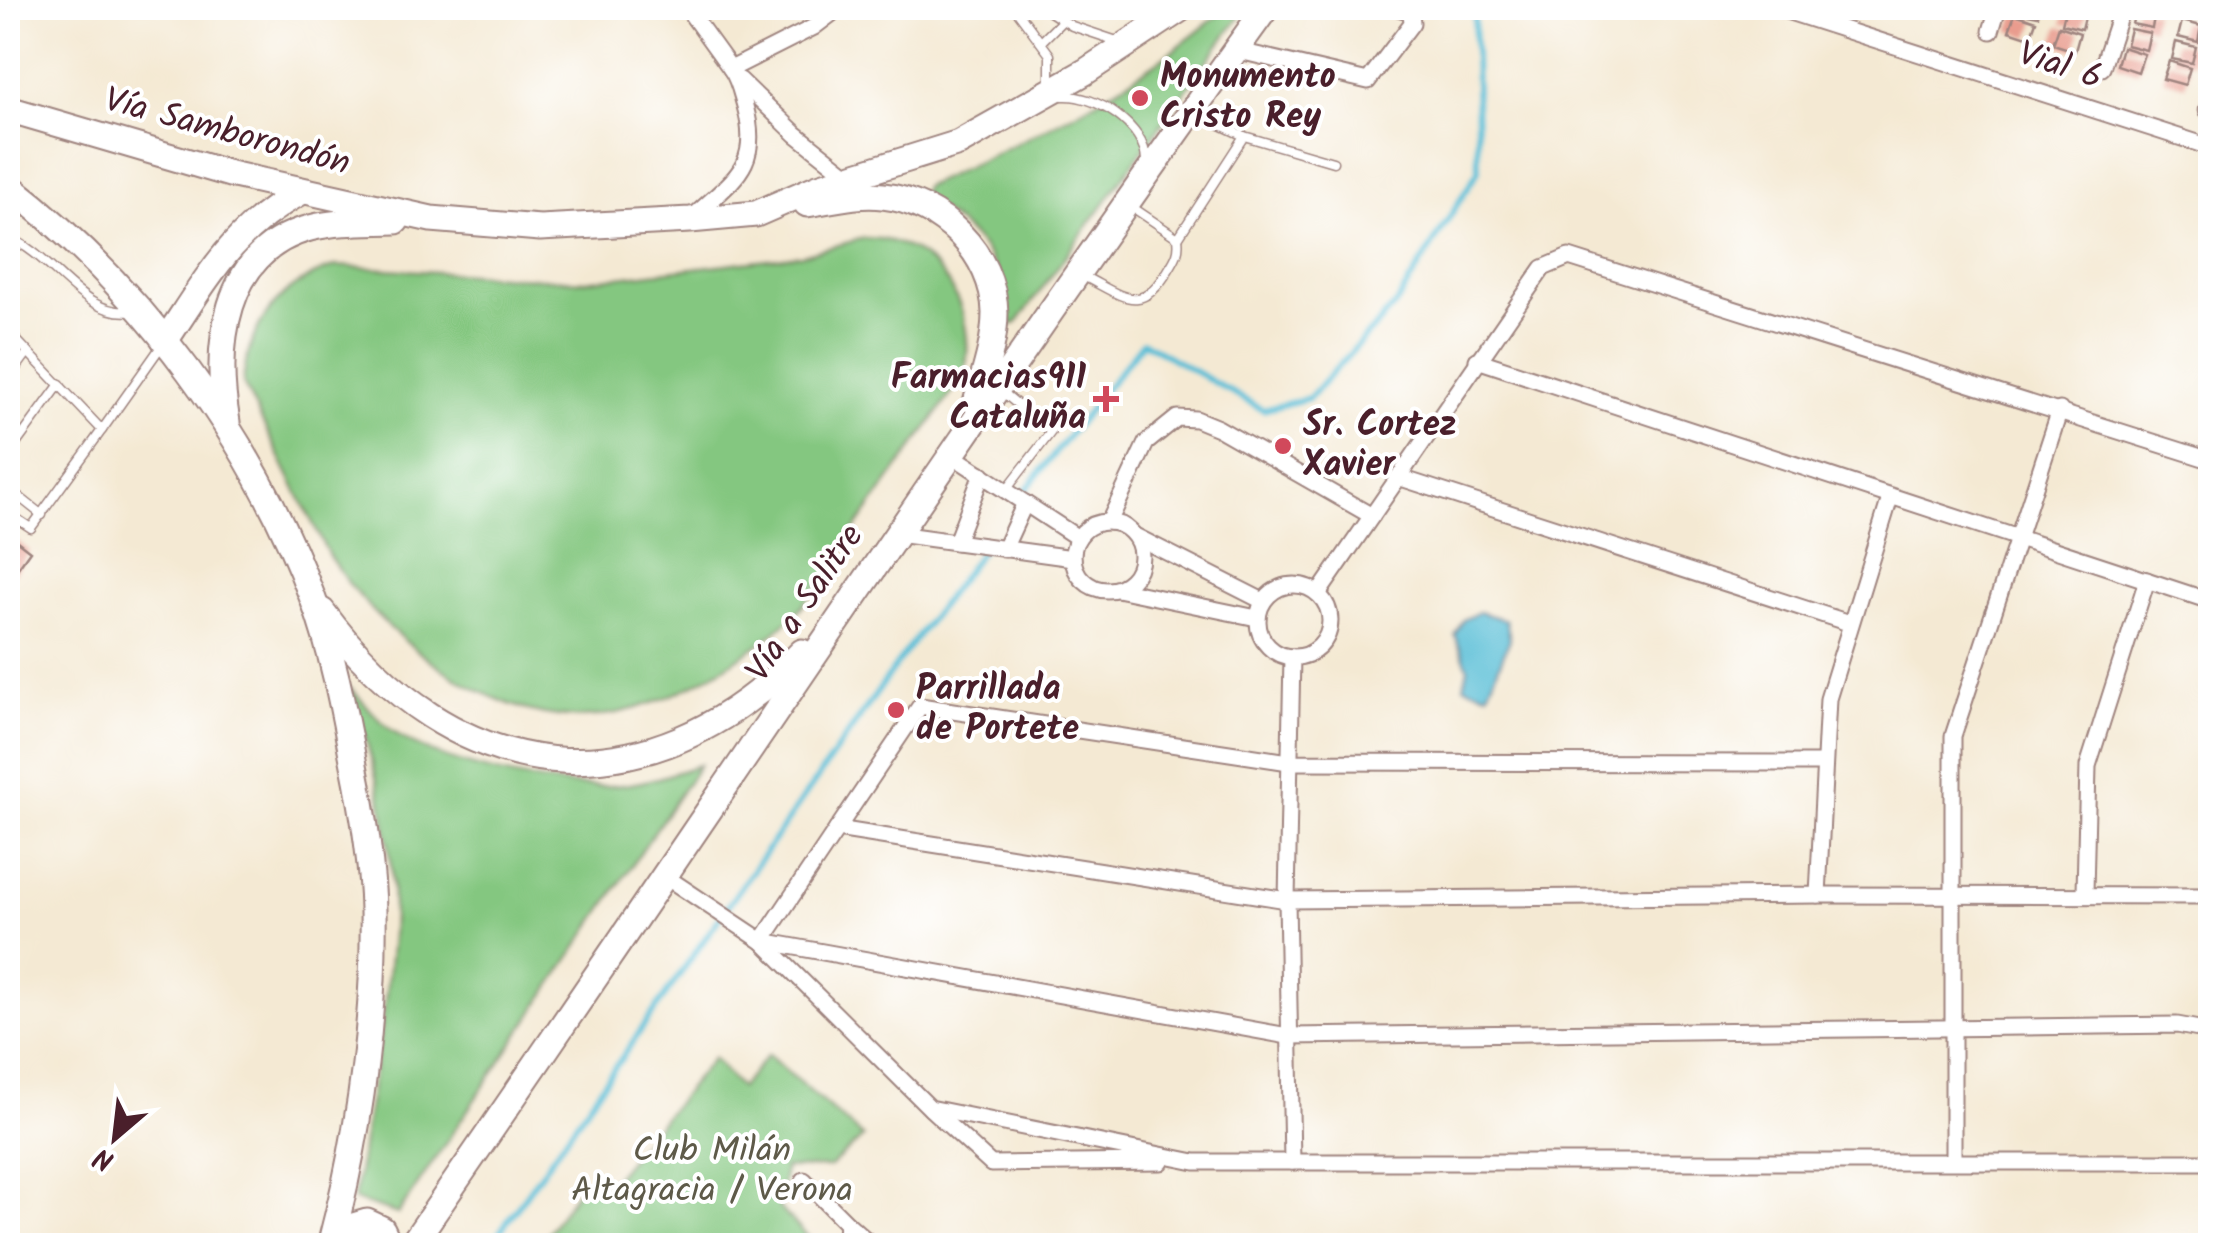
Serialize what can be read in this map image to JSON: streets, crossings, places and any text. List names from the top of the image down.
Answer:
{
  "streets": {
    "main road": ["Vía Samborondón", "Vía a Salitre"],
    "street": ["Vial 6"]
  },
  "parks": ["Club Milán Altagracia / Verona"],
  "places": {
    "other": ["Monumento Cristo Rey", "Sr. Cortez Xavier", "Parrillada de Portete"],
    "health": ["Farmacias911 Cataluña"]
  },
  "north": "bottom left"
}
